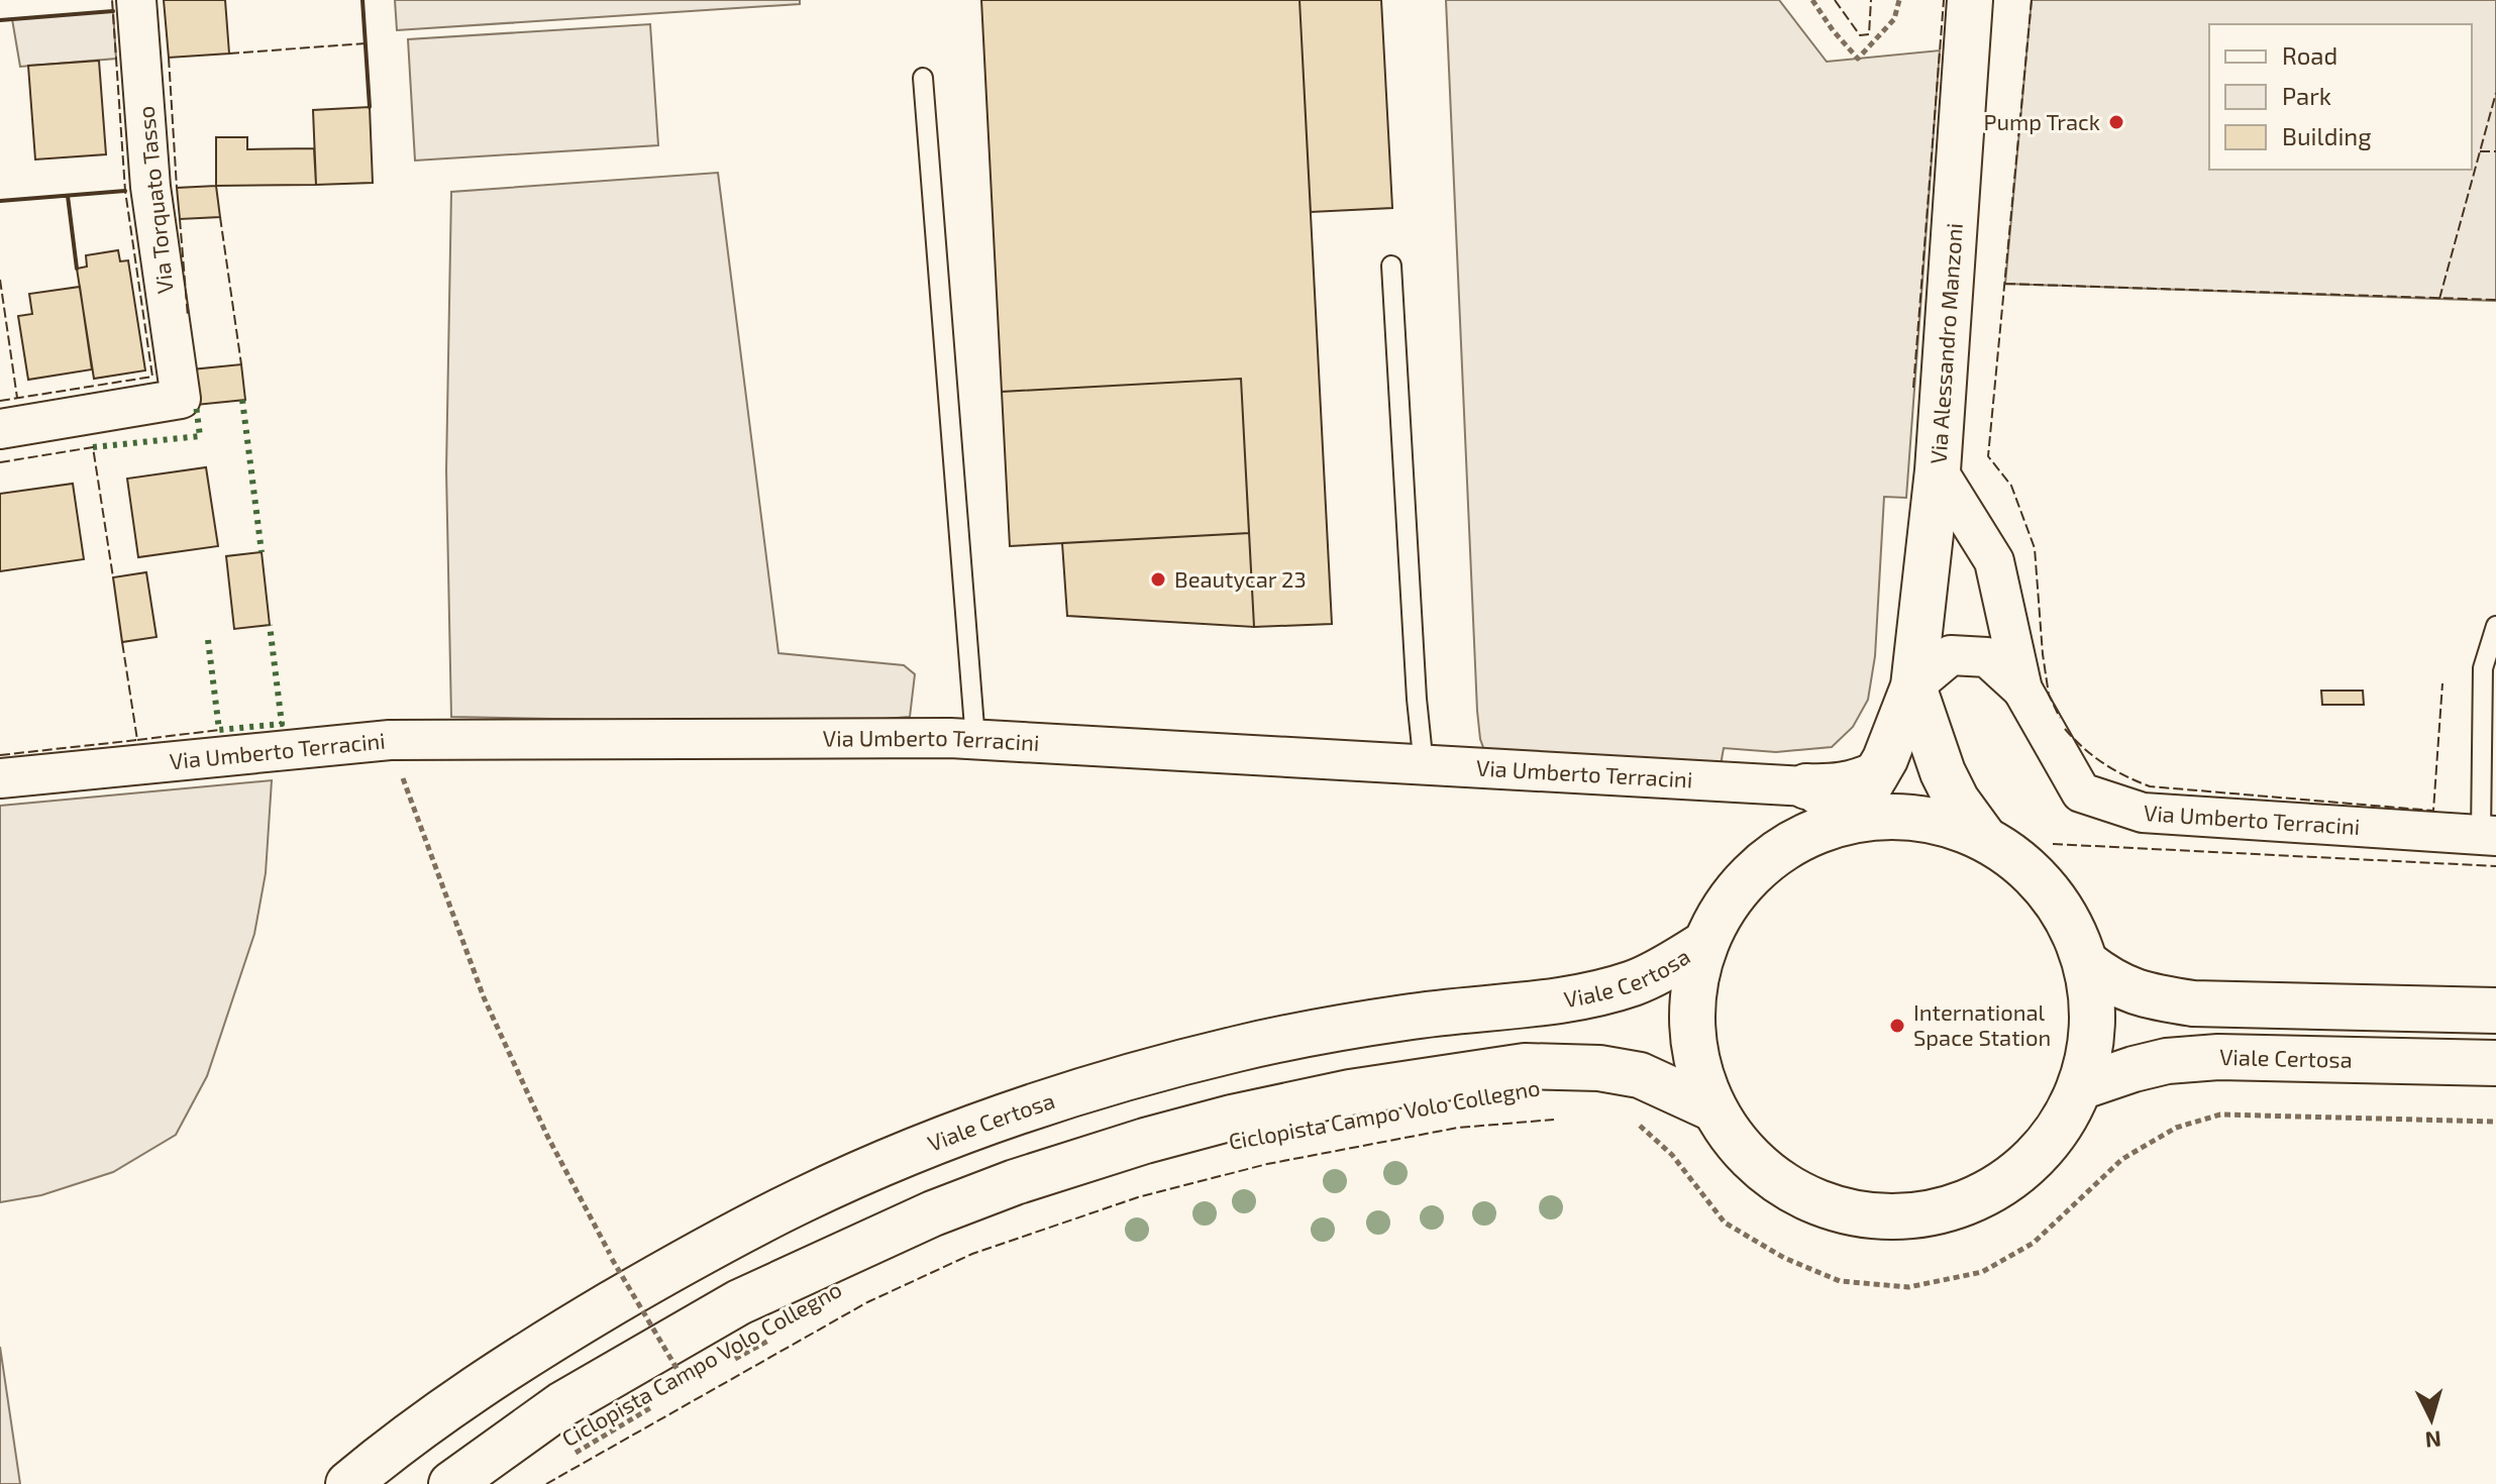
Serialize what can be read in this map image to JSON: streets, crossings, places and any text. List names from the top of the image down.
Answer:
{
  "streets": {
    "main road": ["Via Alessandro Manzoni", "Viale Certosa"],
    "street": ["Via Torquato Tasso", "Via Umberto Terracini"],
    "path": ["Ciclopista Campo Volo Collegno"]
  },
  "crossings": [
    ["Via Alessandro Manzoni", "Via Umberto Terracini"]
  ],
  "places": ["Pump Track", "Beautycar 23", "International Space Station"],
  "legend": ["Road", "Park", "Building"],
  "north": "bottom"
}
